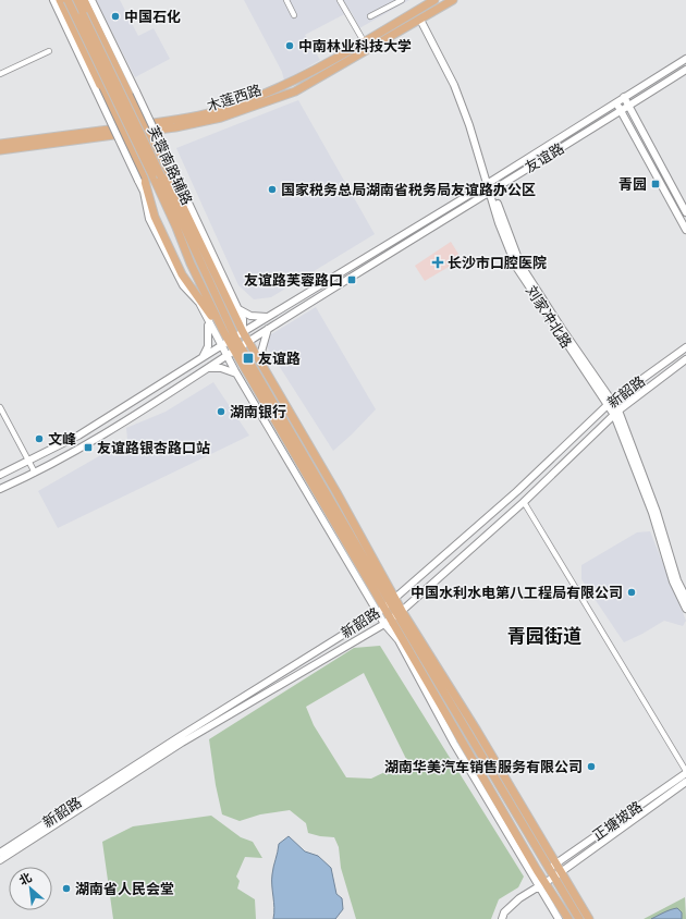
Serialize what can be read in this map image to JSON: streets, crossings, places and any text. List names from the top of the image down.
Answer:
{
  "streets": {
    "main road": [
      "木莲西路",
      "友谊路",
      "芙蓉南路辅路",
      "刘家冲北路",
      "新韶路",
      "正塘坡路"
    ]
  },
  "crossings": [
    ["木莲西路", "刘家冲北路"],
    ["友谊路", "芙蓉南路辅路"],
    ["友谊路", "刘家冲北路"],
    ["刘家冲北路", "新韶路"]
  ],
  "districts": ["青园街道"],
  "places": {
    "other": [
      "中国石化",
      "中南林业科技大学",
      "国家税务总局湖南省税务局友谊路办公区",
      "湖南银行",
      "文峰",
      "中国水利水电第八工程局有限公司",
      "湖南华美汽车销售服务有限公司",
      "湖南省人民会堂"
    ],
    "transit": [
      "青园",
      "友谊路芙蓉路口",
      "友谊路",
      "友谊路银杏路口站"
    ],
    "health": ["长沙市口腔医院"]
  },
  "north": "top left"
}
